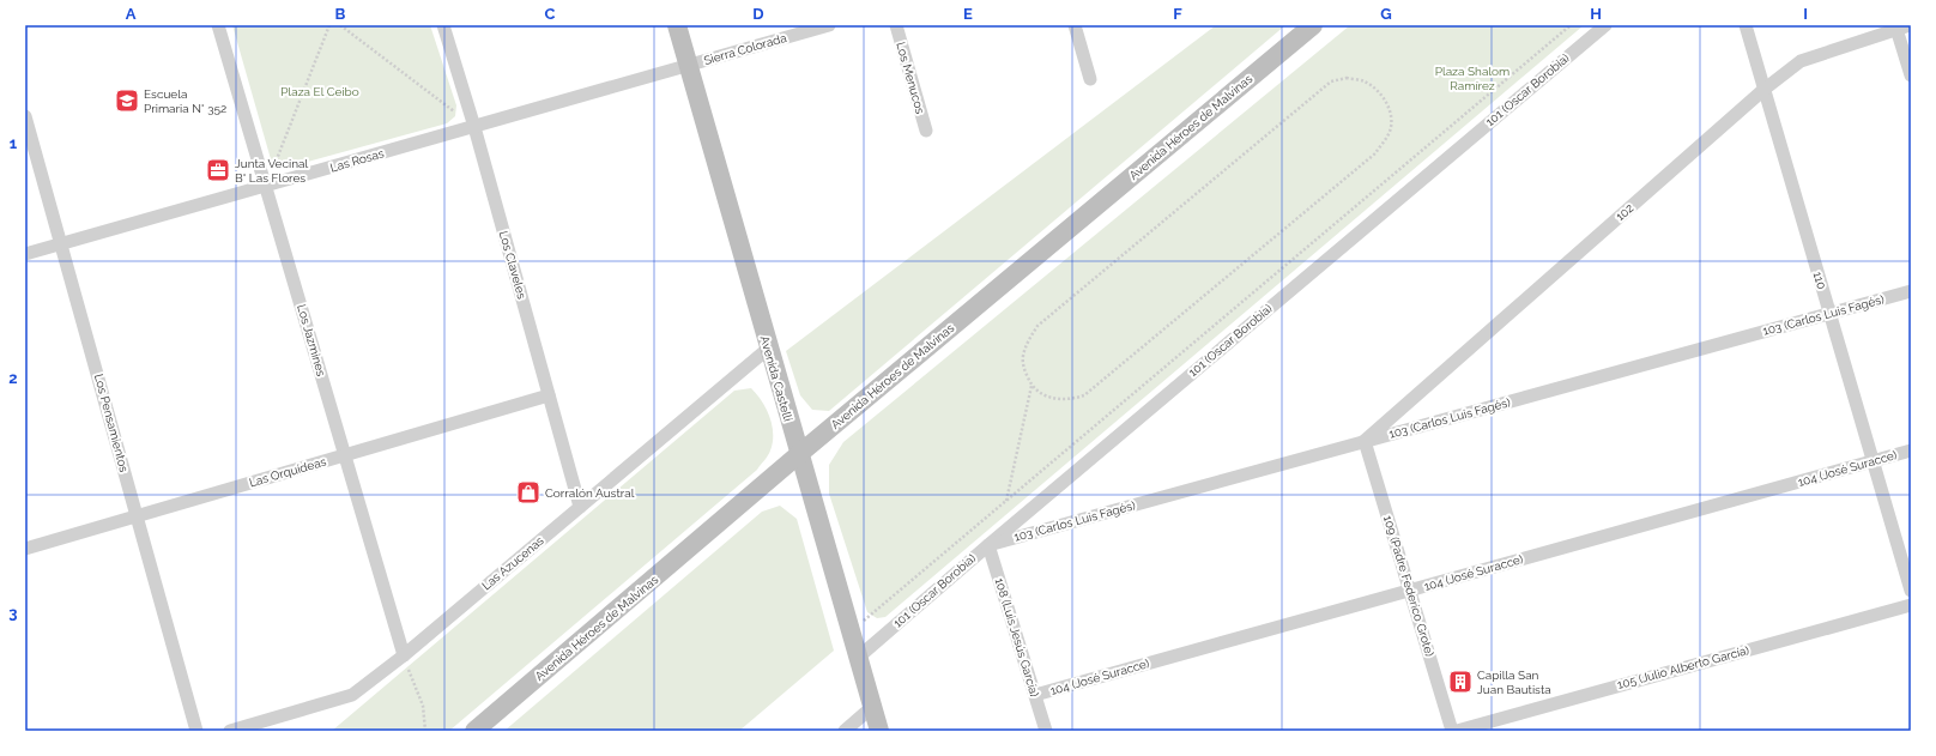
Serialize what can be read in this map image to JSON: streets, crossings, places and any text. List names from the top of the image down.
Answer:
{
  "streets": {
    "main road": ["Avenida Héroes de Malvinas", "Avenida Castelli"],
    "street": [
      "Sierra Colorada",
      "Los Menucos",
      "101 (Oscar Borobia)",
      "Las Rosas",
      "102",
      "Los Claveles",
      "110",
      "103 (Carlos Luis Fagés)",
      "Los Jazmines",
      "Los Pensamientos",
      "104 (José Suracce)",
      "Las Orquídeas",
      "Las Azucenas",
      "109 (Padre Federico Grote)",
      "108 (Luis Jesús García)",
      "105 (Julio Alberto García)"
    ]
  },
  "crossings": [
    ["Sierra Colorada", "Las Rosas"],
    ["Sierra Colorada", "Avenida Castelli"],
    ["101 (Oscar Borobia)", "103 (Carlos Luis Fagés)"],
    ["101 (Oscar Borobia)", "Avenida Castelli"],
    ["101 (Oscar Borobia)", "108 (Luis Jesús García)"],
    ["Avenida Héroes de Malvinas", "Avenida Castelli"],
    ["Las Rosas", "Los Claveles"],
    ["Las Rosas", "Los Jazmines"],
    ["Las Rosas", "Avenida Castelli"],
    ["Las Rosas", "Los Pensamientos"],
    ["102", "110"],
    ["102", "103 (Carlos Luis Fagés)"],
    ["102", "109 (Padre Federico Grote)"],
    ["Los Claveles", "Las Orquídeas"],
    ["Los Claveles", "Las Azucenas"],
    ["110", "103 (Carlos Luis Fagés)"],
    ["110", "104 (José Suracce)"],
    ["103 (Carlos Luis Fagés)", "109 (Padre Federico Grote)"],
    ["103 (Carlos Luis Fagés)", "108 (Luis Jesús García)"],
    ["Los Jazmines", "Las Orquídeas"],
    ["Los Jazmines", "Las Azucenas"],
    ["Avenida Castelli", "Las Azucenas"],
    ["Los Pensamientos", "Las Orquídeas"],
    ["104 (José Suracce)", "109 (Padre Federico Grote)"],
    ["104 (José Suracce)", "108 (Luis Jesús García)"]
  ],
  "parks": ["Plaza Shalom Ramírez", "Plaza El Ceibo"],
  "places": {
    "school or university": ["Escuela Primaria N° 352"],
    "office": ["Junta Vecinal B° Las Flores"],
    "shop": ["Corralón Austral"],
    "building": ["Capilla San Juan Bautista"]
  },
  "grid": {
    "columns": [
      "A",
      "B",
      "C",
      "D",
      "E",
      "F",
      "G",
      "H",
      "I"
    ],
    "rows": ["1", "2", "3"]
  }
}
